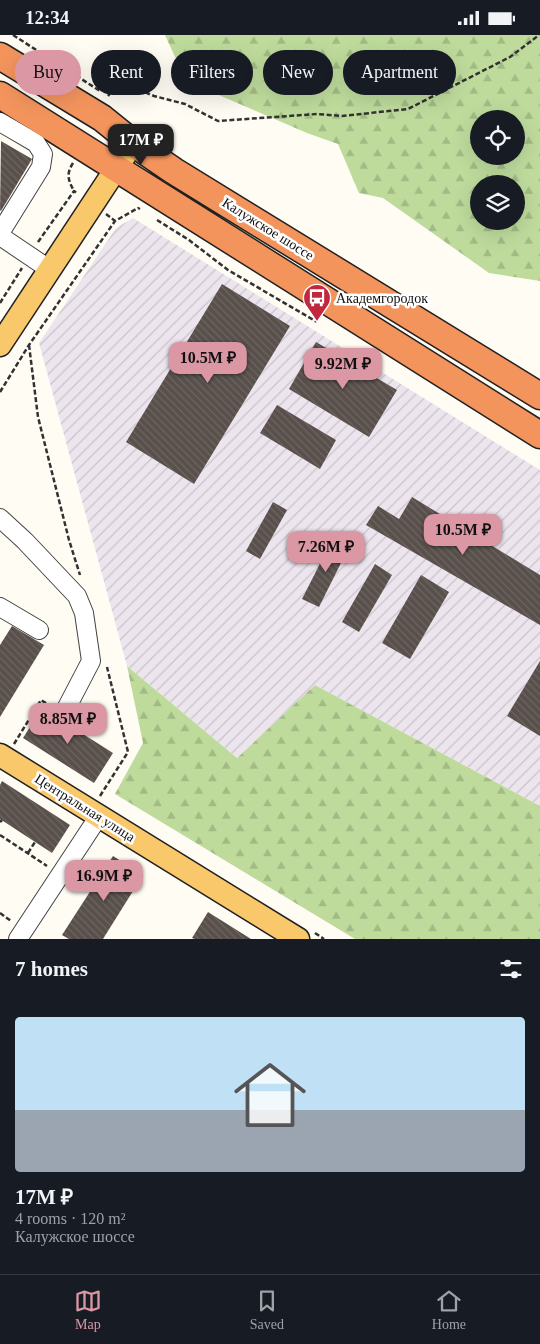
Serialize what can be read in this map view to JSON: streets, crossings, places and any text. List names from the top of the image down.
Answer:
{
  "streets": {
    "highway": ["Калужское шоссе"],
    "main road": ["Центральная улица"]
  },
  "places": {
    "bus stop": ["Академгородок"]
  },
  "page": {
    "status": "12:34",
    "chip": [
      "Buy",
      "Rent",
      "Filters",
      "New",
      "Apartment"
    ],
    "price": [
      "17M ₽",
      "10.5M ₽",
      "9.92M ₽",
      "10.5M ₽",
      "7.26M ₽",
      "8.85M ₽",
      "16.9M ₽"
    ],
    "heading": "7 homes",
    "list": [
      {
        "name": "17M ₽",
        "note": "4 rooms · 120 m² · Калужское шоссе"
      }
    ],
    "tabs": ["Map", "Saved", "Home"]
  }
}
